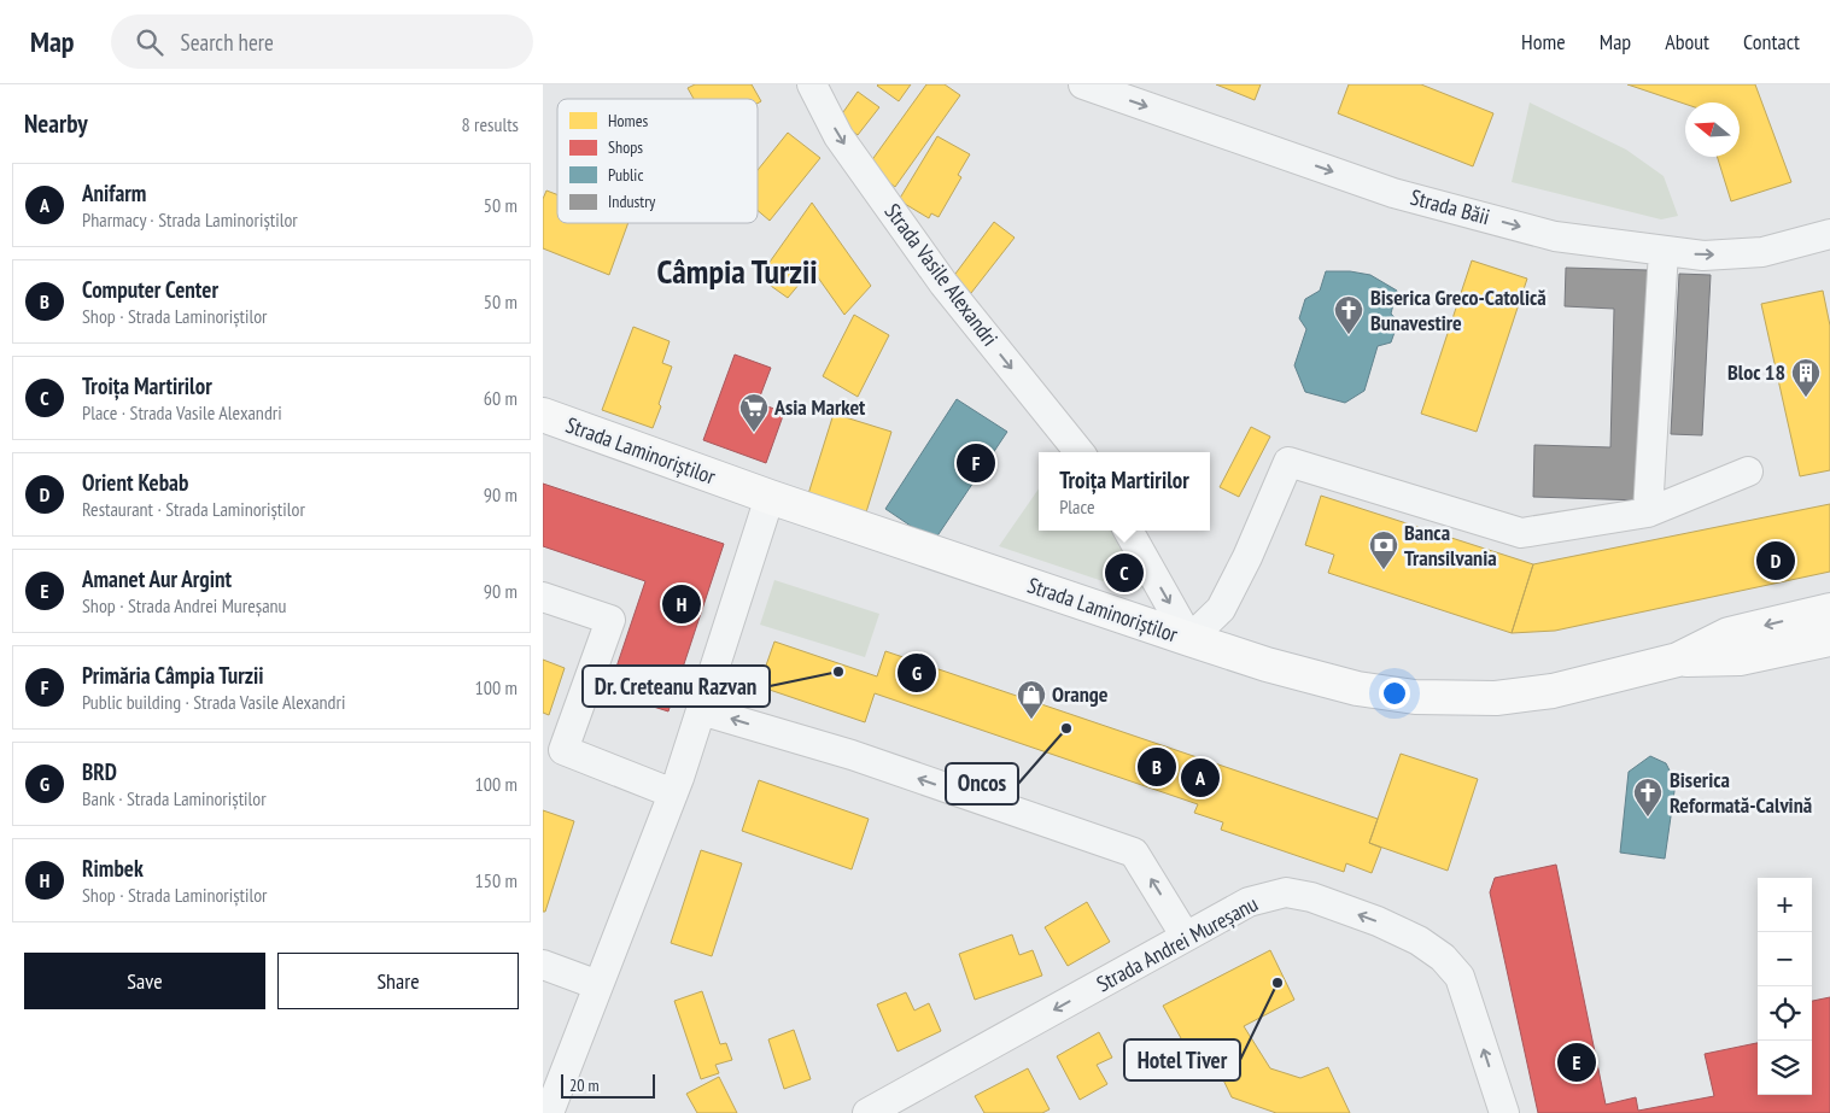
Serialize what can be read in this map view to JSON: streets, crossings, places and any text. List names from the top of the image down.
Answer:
{
  "streets": {
    "main road": ["Strada Laminoriștilor"],
    "street": ["Strada Băii", "Strada Vasile Alexandri", "Strada Andrei Mureșanu"]
  },
  "one_way": ["Strada Băii", "Strada Vasile Alexandri"],
  "districts": ["Câmpia Turzii"],
  "places": {
    "church": ["Biserica Greco-Catolică Bunavestire", "Biserica Reformată-Calvină"],
    "building": ["Bloc 18"],
    "supermarket": ["Asia Market"],
    "bank": ["Banca Transilvania"],
    "other": ["Dr. Creteanu Razvan", "Oncos", "Hotel Tiver"],
    "shop": ["Orange"]
  },
  "legend": [
    "Homes",
    "Shops",
    "Public",
    "Industry"
  ],
  "scale_bar": "20 m",
  "north": "left",
  "page": {
    "header": "Map",
    "search": "Search here",
    "nav": [
      "Home",
      "Map",
      "About",
      "Contact"
    ],
    "heading": ["Nearby", "8 results"],
    "list": [
      {
        "mark": "A",
        "name": "Anifarm",
        "note": "Pharmacy · Strada Laminoriștilor",
        "value": "50 m"
      },
      {
        "mark": "B",
        "name": "Computer Center",
        "note": "Shop · Strada Laminoriștilor",
        "value": "50 m"
      },
      {
        "mark": "C",
        "name": "Troița Martirilor",
        "note": "Place · Strada Vasile Alexandri",
        "value": "60 m"
      },
      {
        "mark": "D",
        "name": "Orient Kebab",
        "note": "Restaurant · Strada Laminoriștilor",
        "value": "90 m"
      },
      {
        "mark": "E",
        "name": "Amanet Aur Argint",
        "note": "Shop · Strada Andrei Mureșanu",
        "value": "90 m"
      },
      {
        "mark": "F",
        "name": "Primăria Câmpia Turzii",
        "note": "Public building · Strada Vasile Alexandri",
        "value": "100 m"
      },
      {
        "mark": "G",
        "name": "BRD",
        "note": "Bank · Strada Laminoriștilor",
        "value": "100 m"
      },
      {
        "mark": "H",
        "name": "Rimbek",
        "note": "Shop · Strada Laminoriștilor",
        "value": "150 m"
      }
    ],
    "pins": [
      "F",
      "D",
      "C",
      "H",
      "G",
      "B",
      "A",
      "E"
    ],
    "popup": ["Troița Martirilor", "Place"],
    "map_buttons": ["+", "−"],
    "buttons": ["Save", "Share"],
    "scale": "20 m"
  }
}
